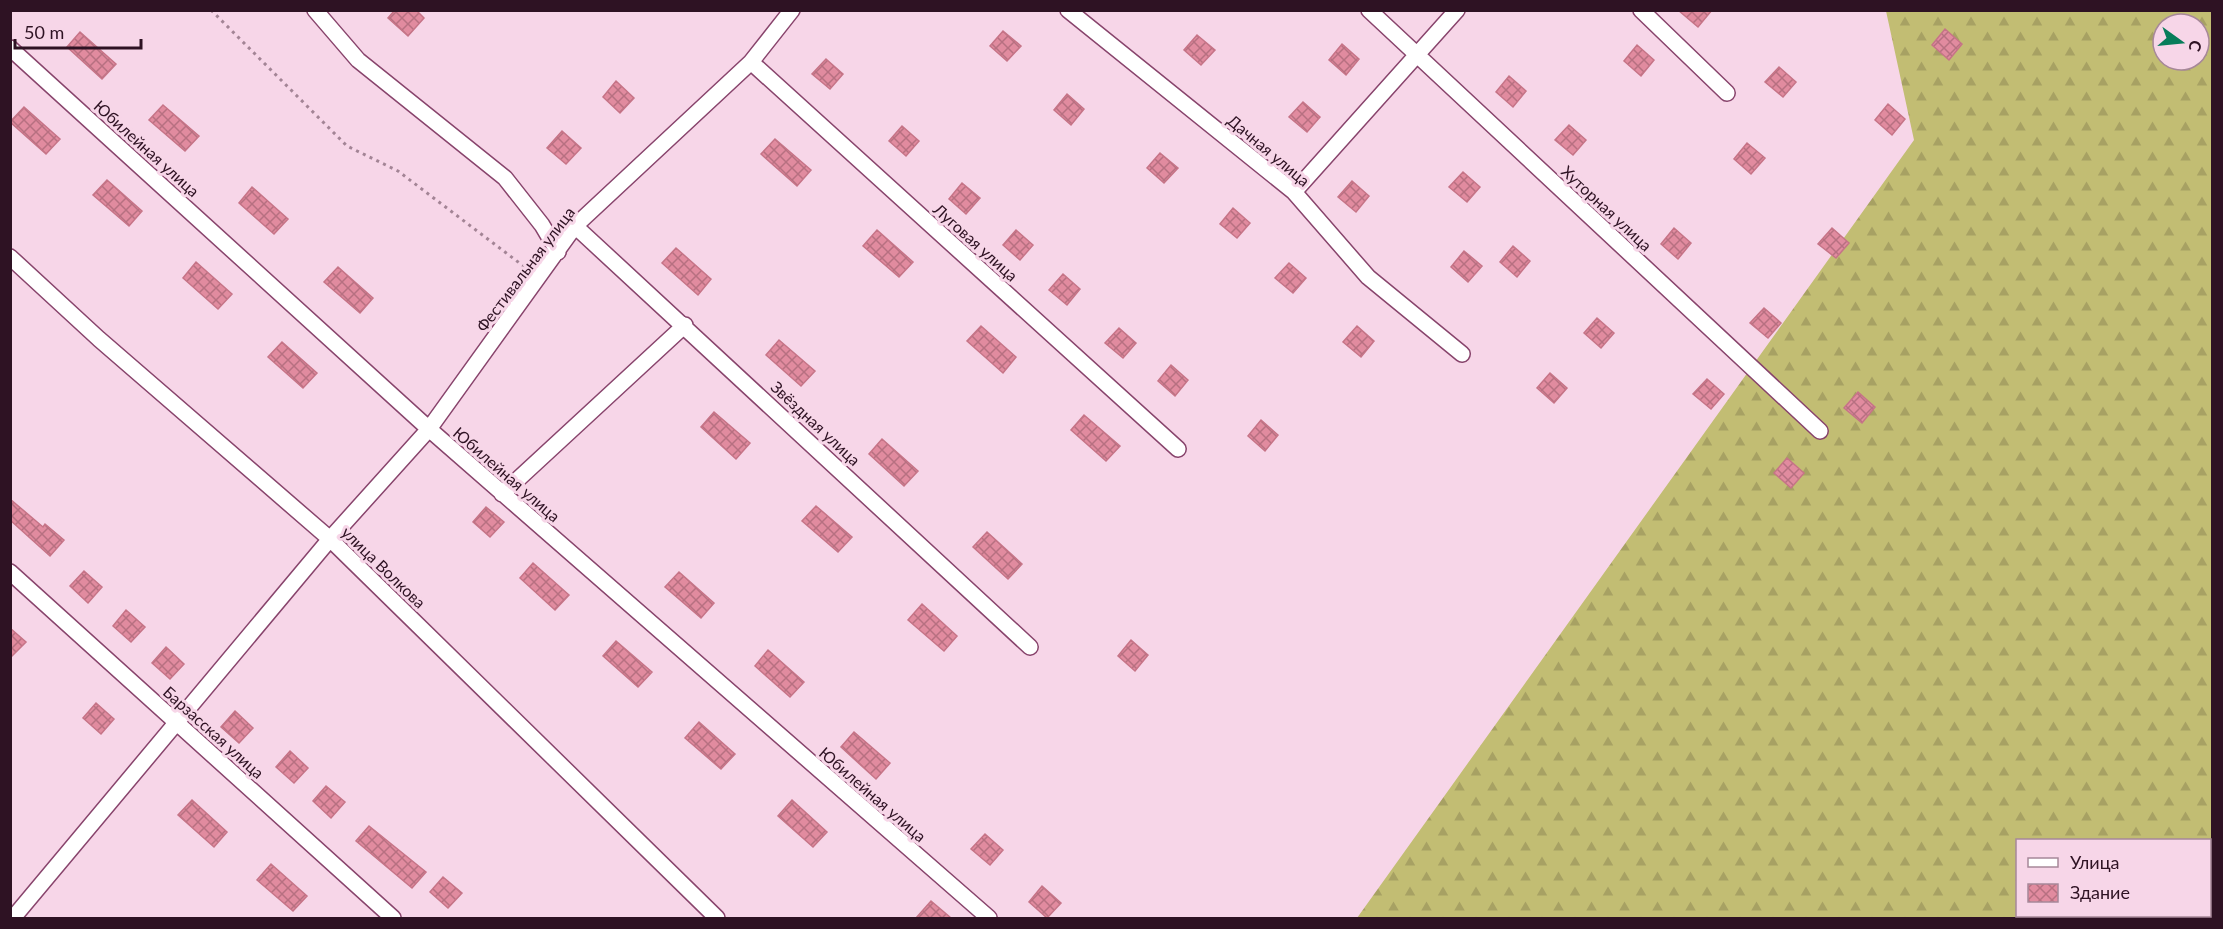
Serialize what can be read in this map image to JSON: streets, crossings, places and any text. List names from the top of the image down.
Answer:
{
  "streets": {
    "street": [
      "Юбилейная улица",
      "Дачная улица",
      "Хуторная улица",
      "Луговая улица",
      "Фестивальная улица",
      "Звёздная улица",
      "улица Волкова",
      "Барзасская улица"
    ]
  },
  "crossings": [
    ["Юбилейная улица", "Фестивальная улица"],
    ["Луговая улица", "Фестивальная улица"],
    ["Фестивальная улица", "Звёздная улица"],
    ["Фестивальная улица", "улица Волкова"],
    ["Фестивальная улица", "Барзасская улица"]
  ],
  "legend": ["Улица", "Здание"],
  "scale_bar": "50 m",
  "north": "right"
}
